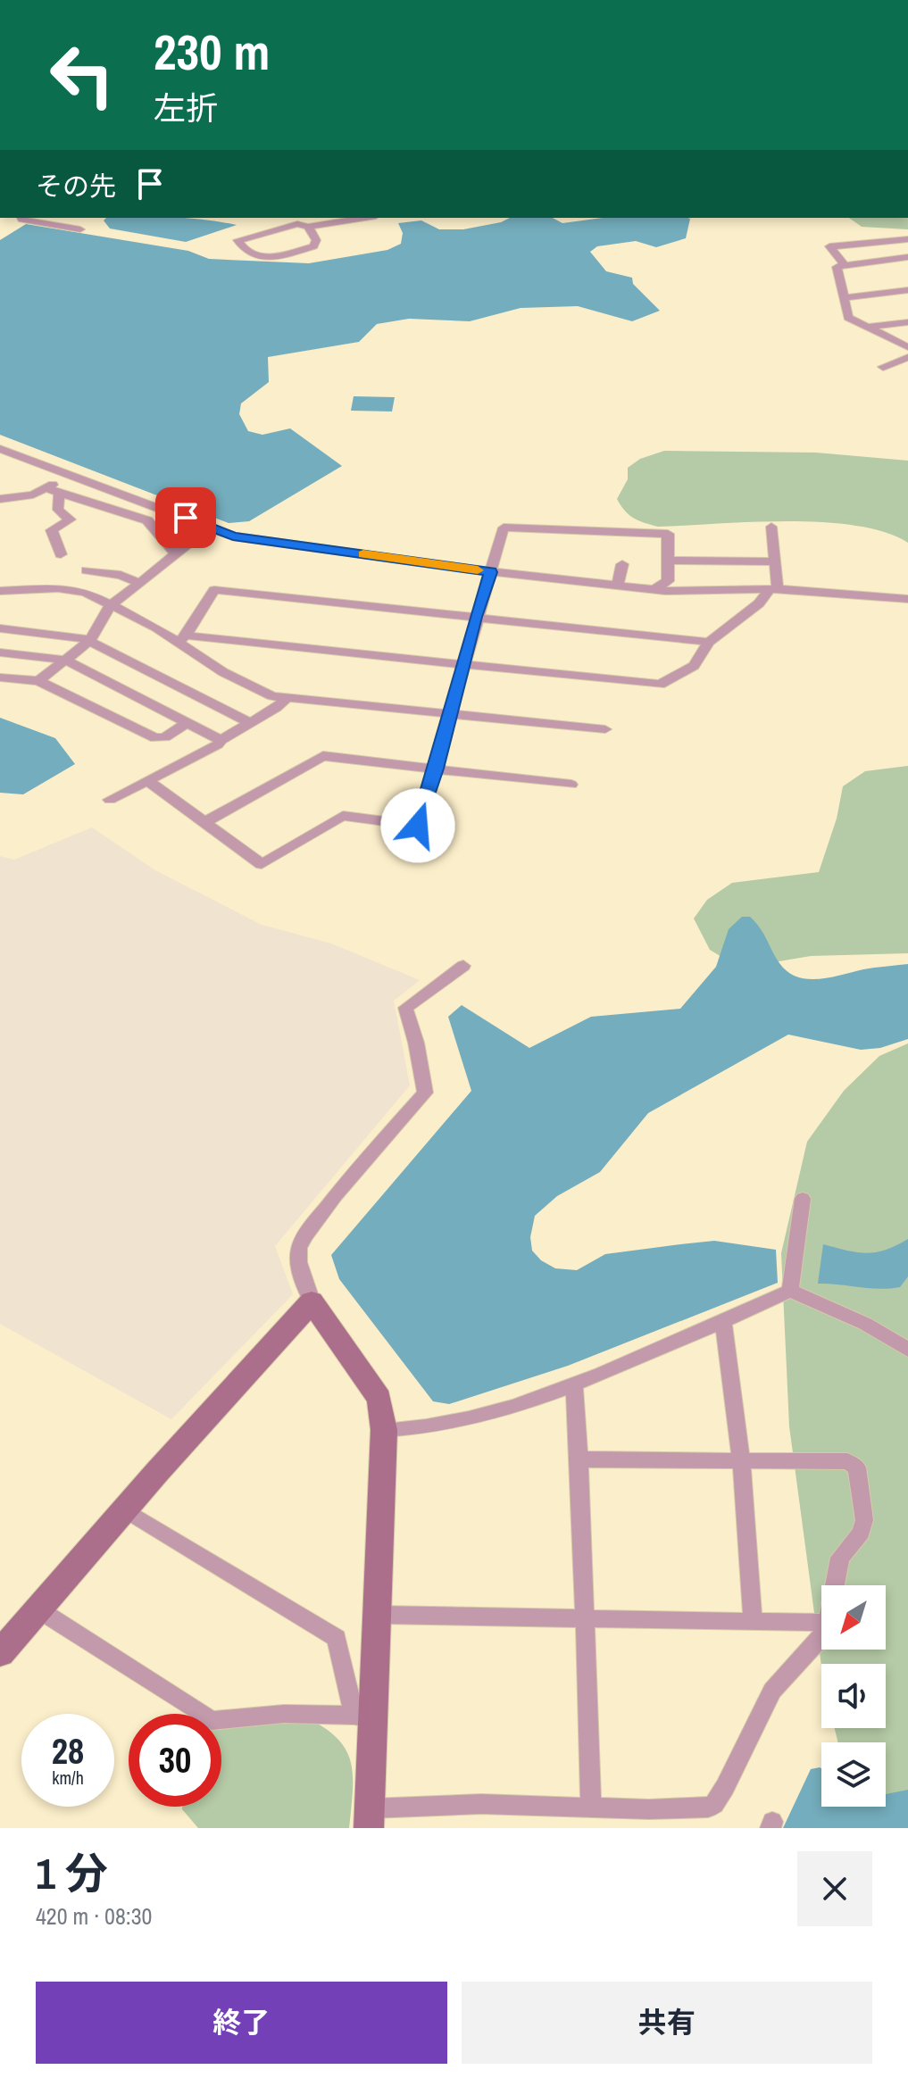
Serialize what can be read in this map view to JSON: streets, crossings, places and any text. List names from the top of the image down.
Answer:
{
  "north": "bottom left",
  "page": {
    "turn": ["230 m", "左折"],
    "then": "その先",
    "speed": "28 km/h",
    "limit": "30",
    "heading": ["1 分", "420 m · 08:30"],
    "buttons": ["終了", "共有"]
  }
}
